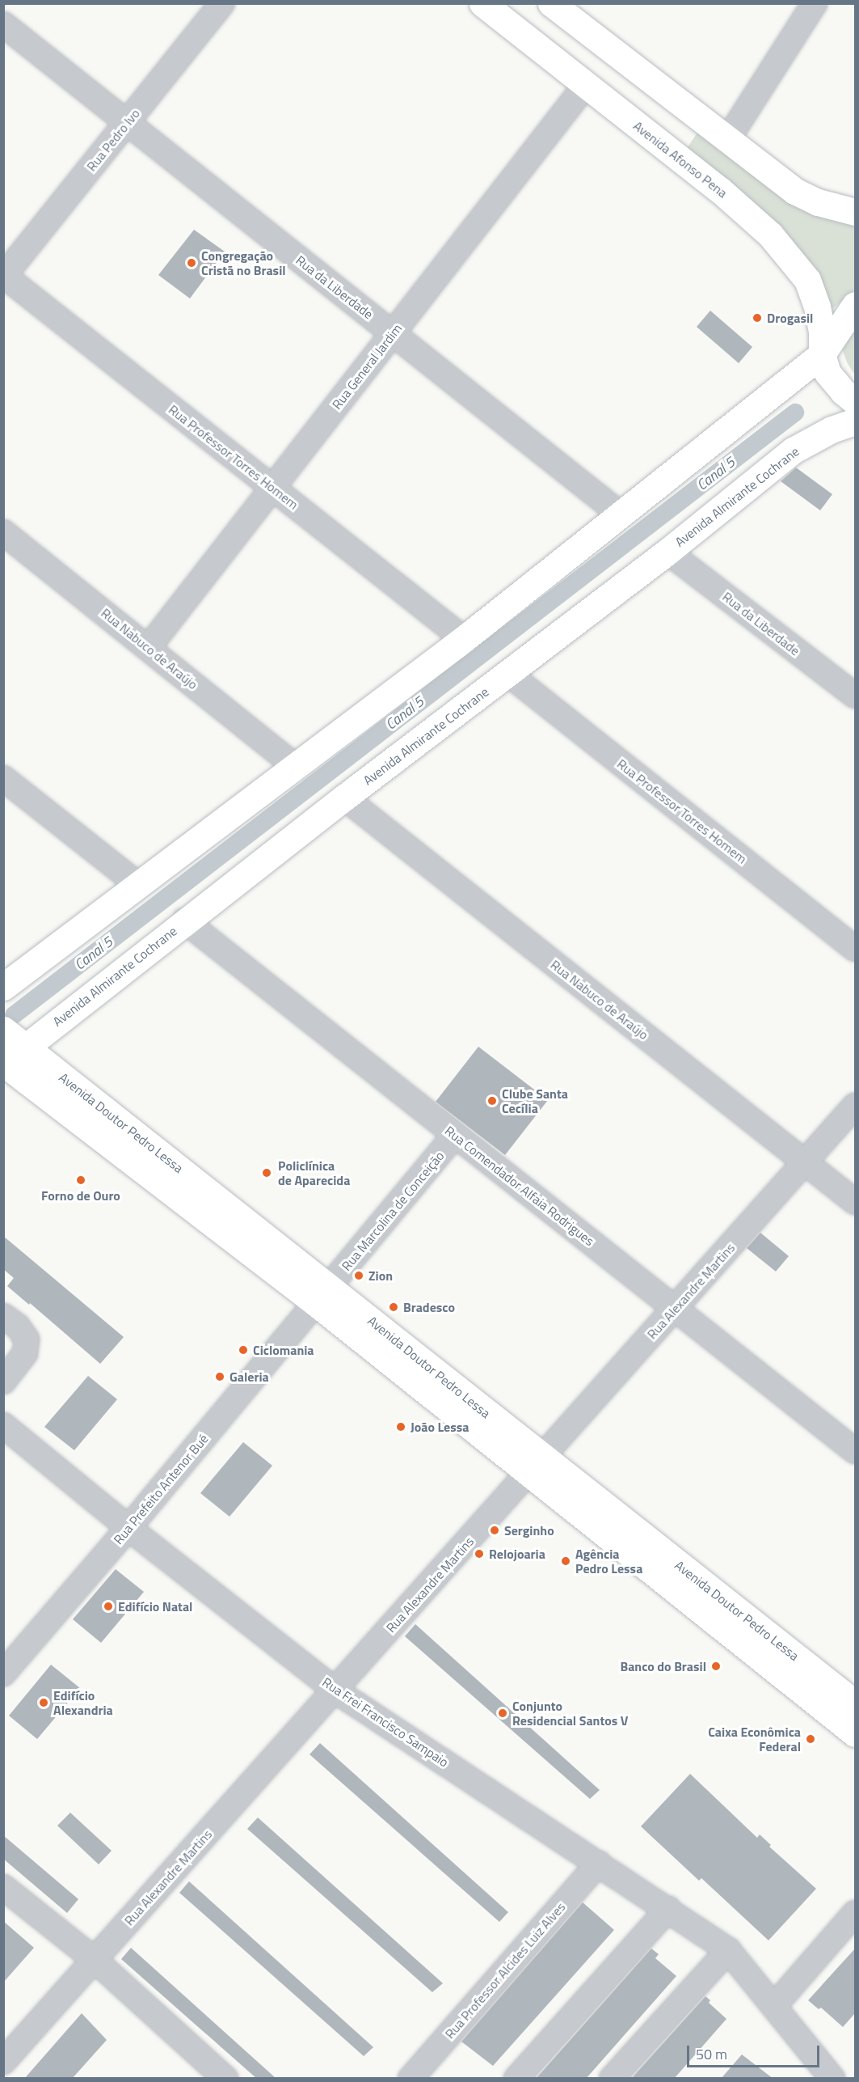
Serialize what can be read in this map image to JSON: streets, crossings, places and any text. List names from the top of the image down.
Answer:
{
  "streets": {
    "main road": ["Avenida Afonso Pena", "Avenida Almirante Cochrane", "Avenida Doutor Pedro Lessa"],
    "street": [
      "Rua Pedro Ivo",
      "Rua da Liberdade",
      "Rua General Jardim",
      "Rua Professor Torres Homem",
      "Rua Nabuco de Araújo",
      "Rua Comendador Alfaia Rodrigues",
      "Rua Marcolina de Conceição",
      "Rua Alexandre Martins",
      "Rua Prefeito Antenor Bué",
      "Rua Frei Francisco Sampaio",
      "Rua Professor Alcides Luiz Alves"
    ]
  },
  "crossings": [
    ["Rua Pedro Ivo", "Rua da Liberdade"],
    ["Rua Pedro Ivo", "Rua Professor Torres Homem"],
    ["Avenida Afonso Pena", "Rua General Jardim"],
    ["Rua da Liberdade", "Rua General Jardim"],
    ["Rua da Liberdade", "Avenida Almirante Cochrane"],
    ["Rua General Jardim", "Rua Professor Torres Homem"],
    ["Rua General Jardim", "Rua Nabuco de Araújo"],
    ["Rua Professor Torres Homem", "Avenida Almirante Cochrane"],
    ["Avenida Almirante Cochrane", "Rua Nabuco de Araújo"],
    ["Avenida Almirante Cochrane", "Avenida Doutor Pedro Lessa"],
    ["Avenida Almirante Cochrane", "Rua Comendador Alfaia Rodrigues"],
    ["Rua Nabuco de Araújo", "Rua Alexandre Martins"],
    ["Avenida Doutor Pedro Lessa", "Rua Marcolina de Conceição"],
    ["Avenida Doutor Pedro Lessa", "Rua Alexandre Martins"],
    ["Avenida Doutor Pedro Lessa", "Rua Prefeito Antenor Bué"],
    ["Rua Comendador Alfaia Rodrigues", "Rua Marcolina de Conceição"],
    ["Rua Comendador Alfaia Rodrigues", "Rua Alexandre Martins"],
    ["Rua Marcolina de Conceição", "Rua Prefeito Antenor Bué"],
    ["Rua Alexandre Martins", "Rua Frei Francisco Sampaio"],
    ["Rua Prefeito Antenor Bué", "Rua Frei Francisco Sampaio"],
    ["Rua Frei Francisco Sampaio", "Rua Professor Alcides Luiz Alves"]
  ],
  "water": ["Canal 5"],
  "places": [
    "Congregação Cristã no Brasil",
    "Drogasil",
    "Clube Santa Cecília",
    "Policlínica de Aparecida",
    "Forno de Ouro",
    "Zion",
    "Bradesco",
    "Ciclomania",
    "Galeria",
    "João Lessa",
    "Serginho",
    "Relojoaria",
    "Agência Pedro Lessa",
    "Edifício Natal",
    "Banco do Brasil",
    "Edifício Alexandria",
    "Conjunto Residencial Santos V",
    "Caixa Econômica Federal"
  ],
  "scale_bar": "50 m"
}
